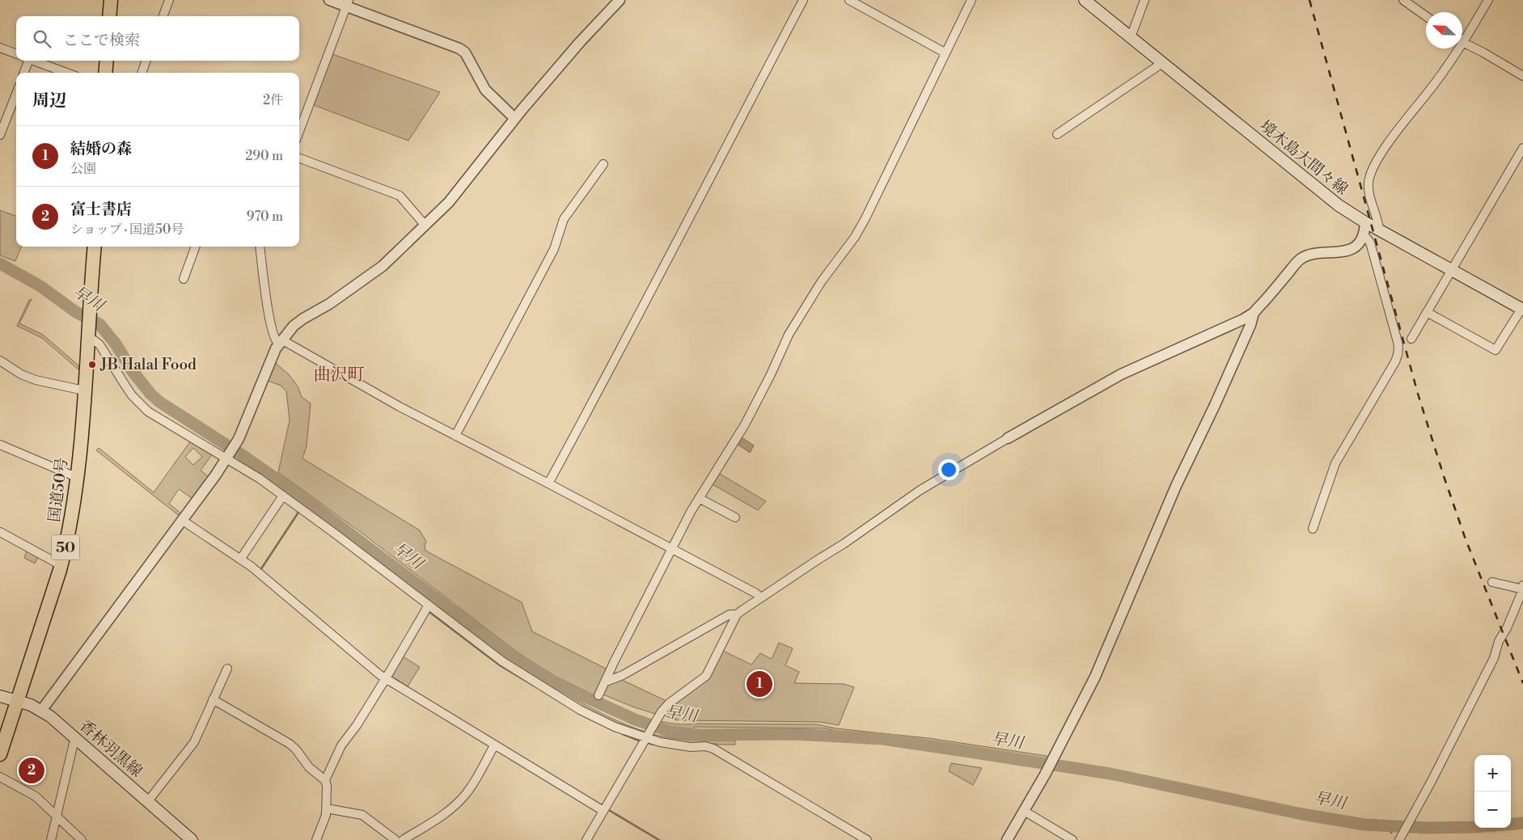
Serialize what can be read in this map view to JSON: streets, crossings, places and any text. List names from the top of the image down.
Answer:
{
  "streets": {
    "highway": ["国道50号", "50"],
    "main road": ["境木島大間々線", "香林羽黒線"]
  },
  "crossings": [
    ["国道50号", "香林羽黒線"]
  ],
  "districts": ["曲沢町"],
  "water": ["早川"],
  "places": ["JB Halal Food"],
  "north": "top left",
  "page": {
    "search": "ここで検索",
    "heading": ["周辺", "2件"],
    "list": [
      {
        "mark": "1",
        "name": "結婚の森",
        "note": "公園",
        "value": "290 m"
      },
      {
        "mark": "2",
        "name": "富士書店",
        "note": "ショップ · 国道50号",
        "value": "970 m"
      }
    ],
    "pins": ["1", "2"],
    "map_buttons": ["+", "−"]
  }
}
